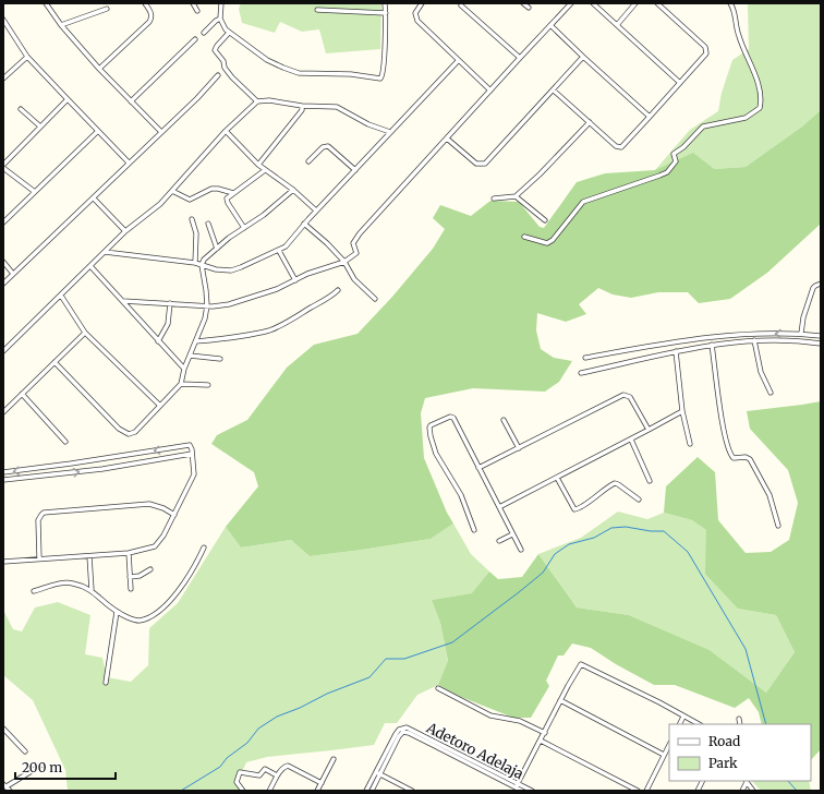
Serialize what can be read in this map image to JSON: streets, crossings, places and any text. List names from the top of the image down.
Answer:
{
  "streets": {
    "street": ["Adetoro Adelaja"]
  },
  "legend": ["Road", "Park"],
  "scale_bar": "200 m"
}
